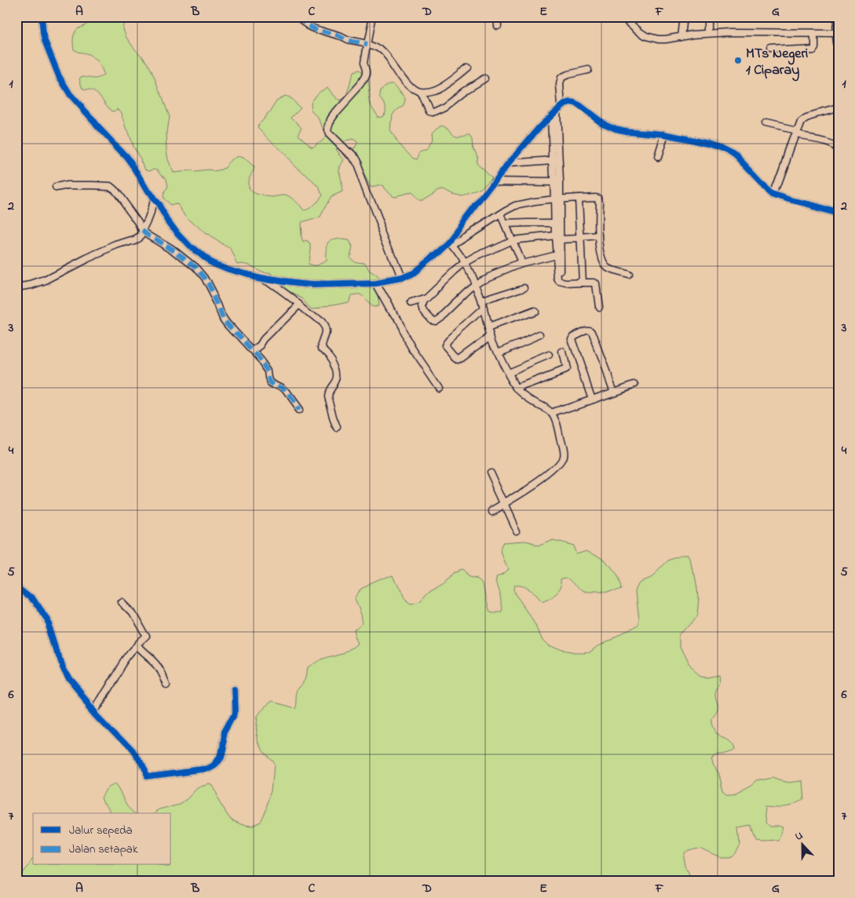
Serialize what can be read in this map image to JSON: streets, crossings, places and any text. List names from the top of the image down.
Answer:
{
  "places": ["MTs Negeri 1 Ciparay"],
  "legend": ["Jalur sepeda", "Jalan setapak"],
  "north": "top",
  "grid": {
    "columns": [
      "A",
      "B",
      "C",
      "D",
      "E",
      "F",
      "G"
    ],
    "rows": [
      "1",
      "2",
      "3",
      "4",
      "5",
      "6",
      "7"
    ]
  }
}
